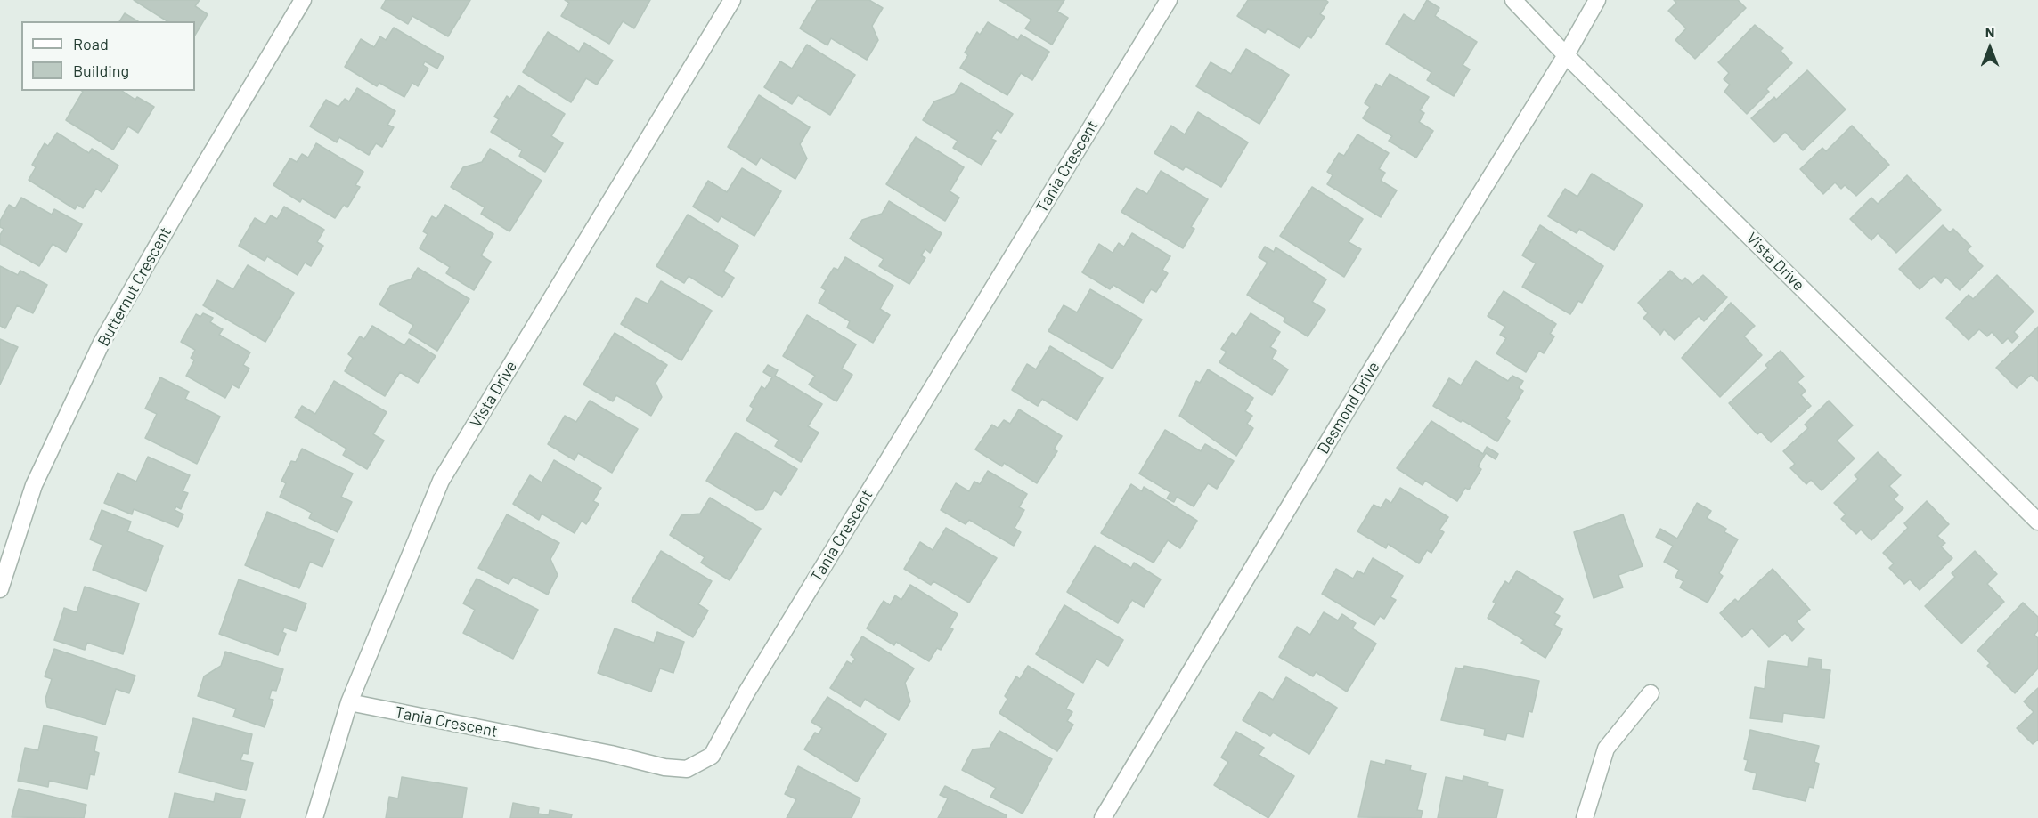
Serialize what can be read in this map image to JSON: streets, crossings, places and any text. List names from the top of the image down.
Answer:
{
  "streets": {
    "street": [
      "Tania Crescent",
      "Vista Drive",
      "Butternut Crescent",
      "Desmond Drive"
    ]
  },
  "crossings": [
    ["Tania Crescent", "Vista Drive"],
    ["Vista Drive", "Desmond Drive"]
  ],
  "legend": ["Road", "Building"],
  "north": "top"
}
